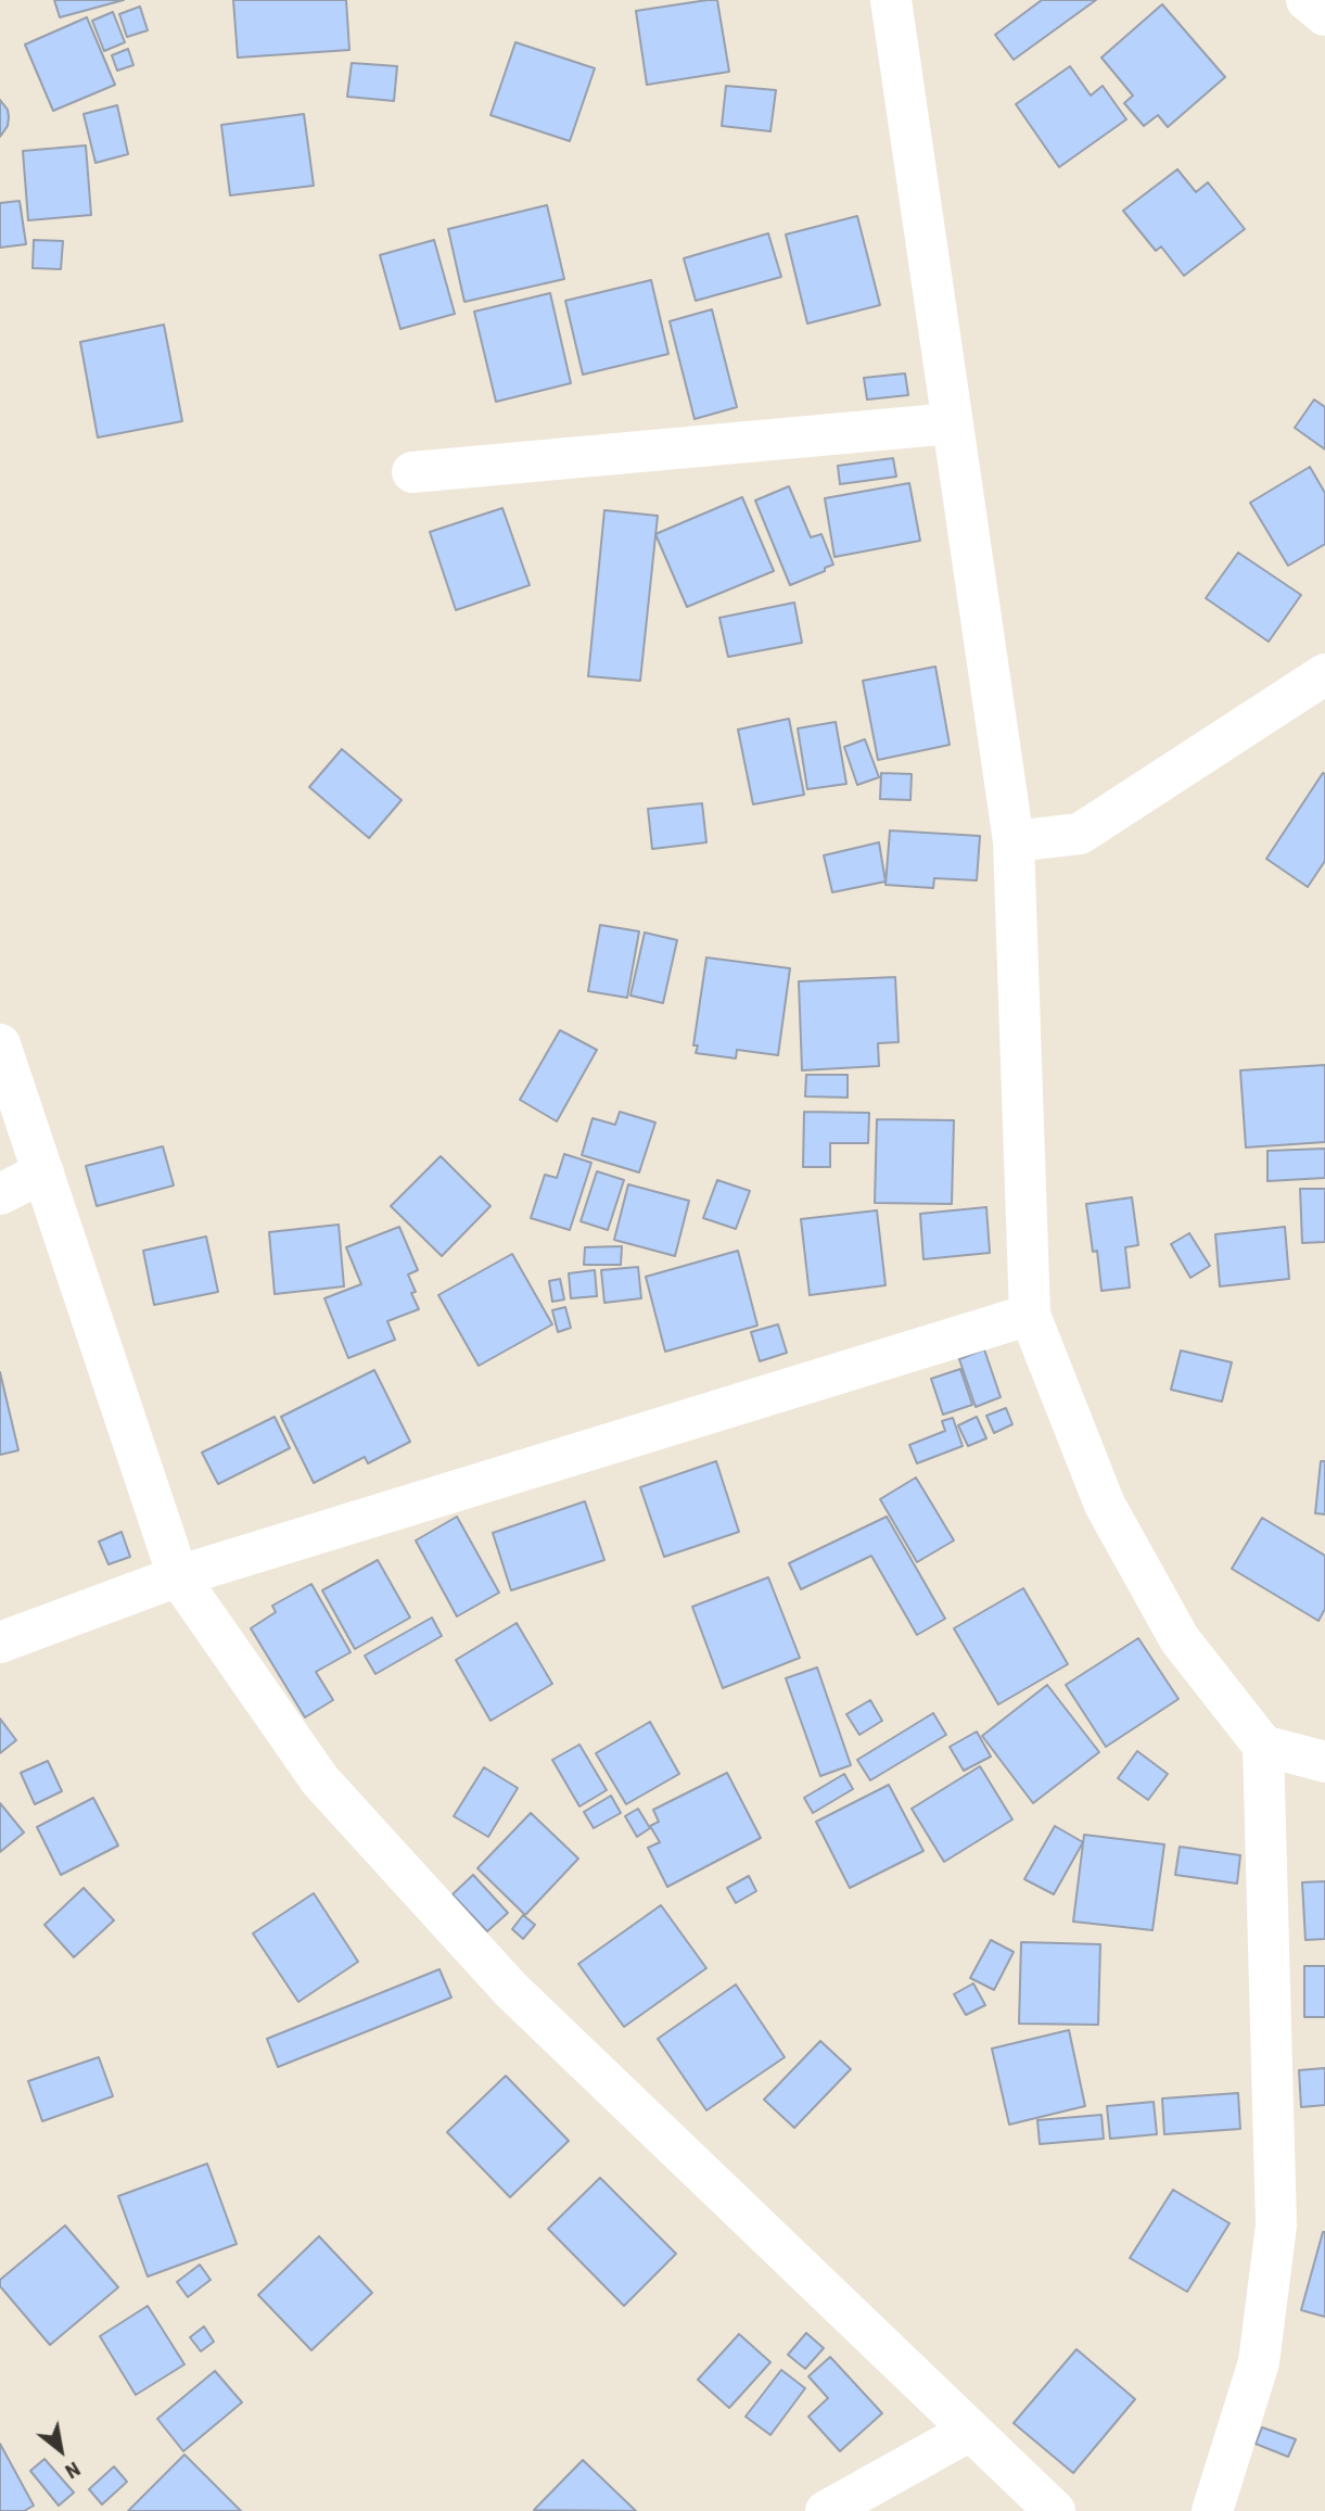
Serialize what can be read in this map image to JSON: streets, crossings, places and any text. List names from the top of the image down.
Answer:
{
  "north": "bottom right"
}
